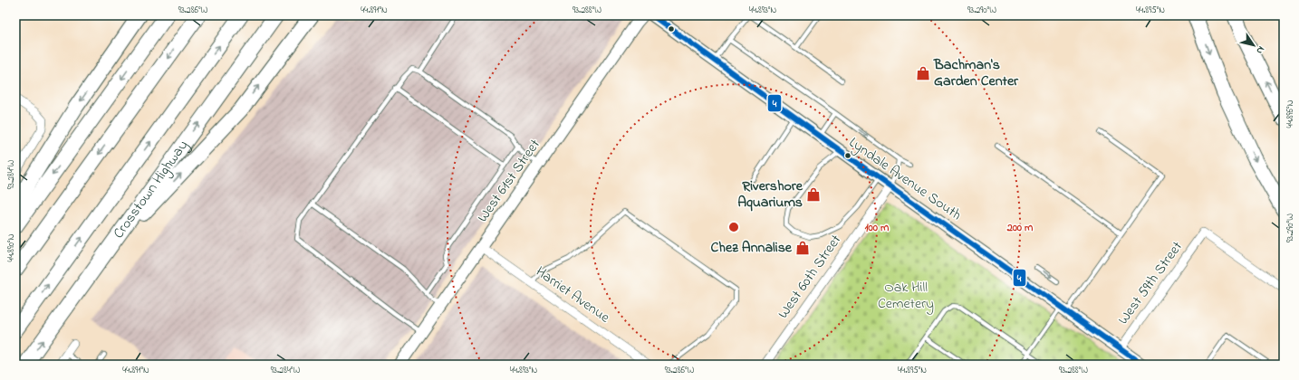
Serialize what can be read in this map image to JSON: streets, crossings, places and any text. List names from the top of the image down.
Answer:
{
  "streets": {
    "highway": ["Crosstown Highway"],
    "main road": ["Lyndale Avenue South", "West 61st Street"],
    "street": ["West 60th Street", "West 59th Street", "Harriet Avenue"]
  },
  "crossings": [
    ["Lyndale Avenue South", "West 60th Street"],
    ["Lyndale Avenue South", "West 59th Street"],
    ["West 61st Street", "Harriet Avenue"]
  ],
  "parks": ["Oak Hill Cemetery"],
  "places": {
    "shop": ["Bachman's Garden Center", "Rivershore Aquariums", "Chez Annalise"]
  },
  "lines": ["transit line 4"],
  "north": "bottom right",
  "coordinates": [
    "93.286°W",
    "44.891°N",
    "93.288°W",
    "44.893°N",
    "93.290°W",
    "44.895°N",
    "44.896°N",
    "93.284°W",
    "44.890°N"
  ],
  "rings": ["100 m", "200 m"]
}
